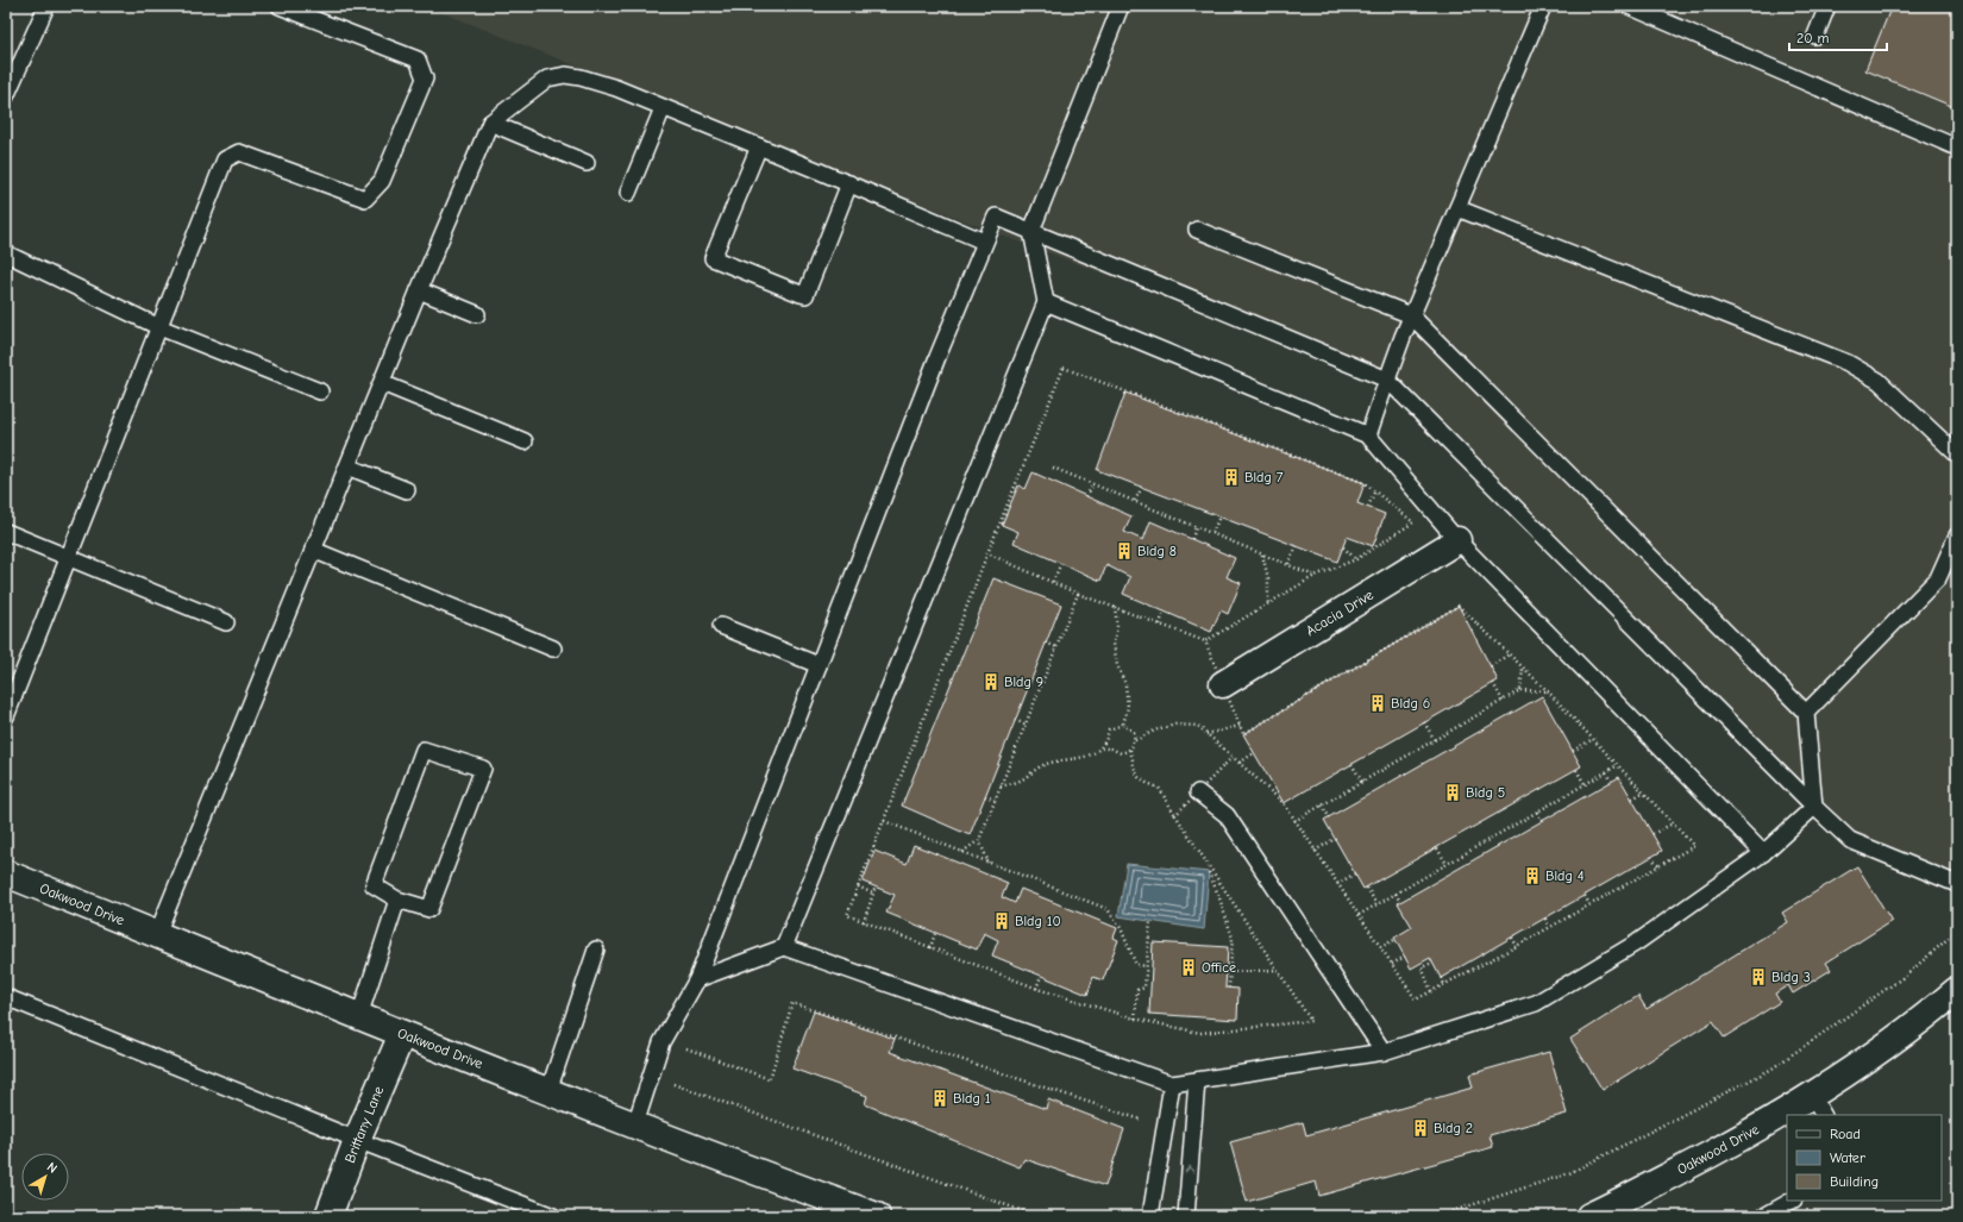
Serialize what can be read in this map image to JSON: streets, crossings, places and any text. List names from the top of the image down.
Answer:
{
  "streets": {
    "street": ["Acacia Drive", "Oakwood Drive", "Brittany Lane"]
  },
  "crossings": [
    ["Oakwood Drive", "Brittany Lane"]
  ],
  "places": {
    "building": [
      "Bldg 7",
      "Bldg 8",
      "Bldg 9",
      "Bldg 6",
      "Bldg 5",
      "Bldg 4",
      "Bldg 10",
      "Office",
      "Bldg 3",
      "Bldg 1",
      "Bldg 2"
    ]
  },
  "legend": ["Road", "Water", "Building"],
  "scale_bar": "20 m",
  "north": "top right"
}
